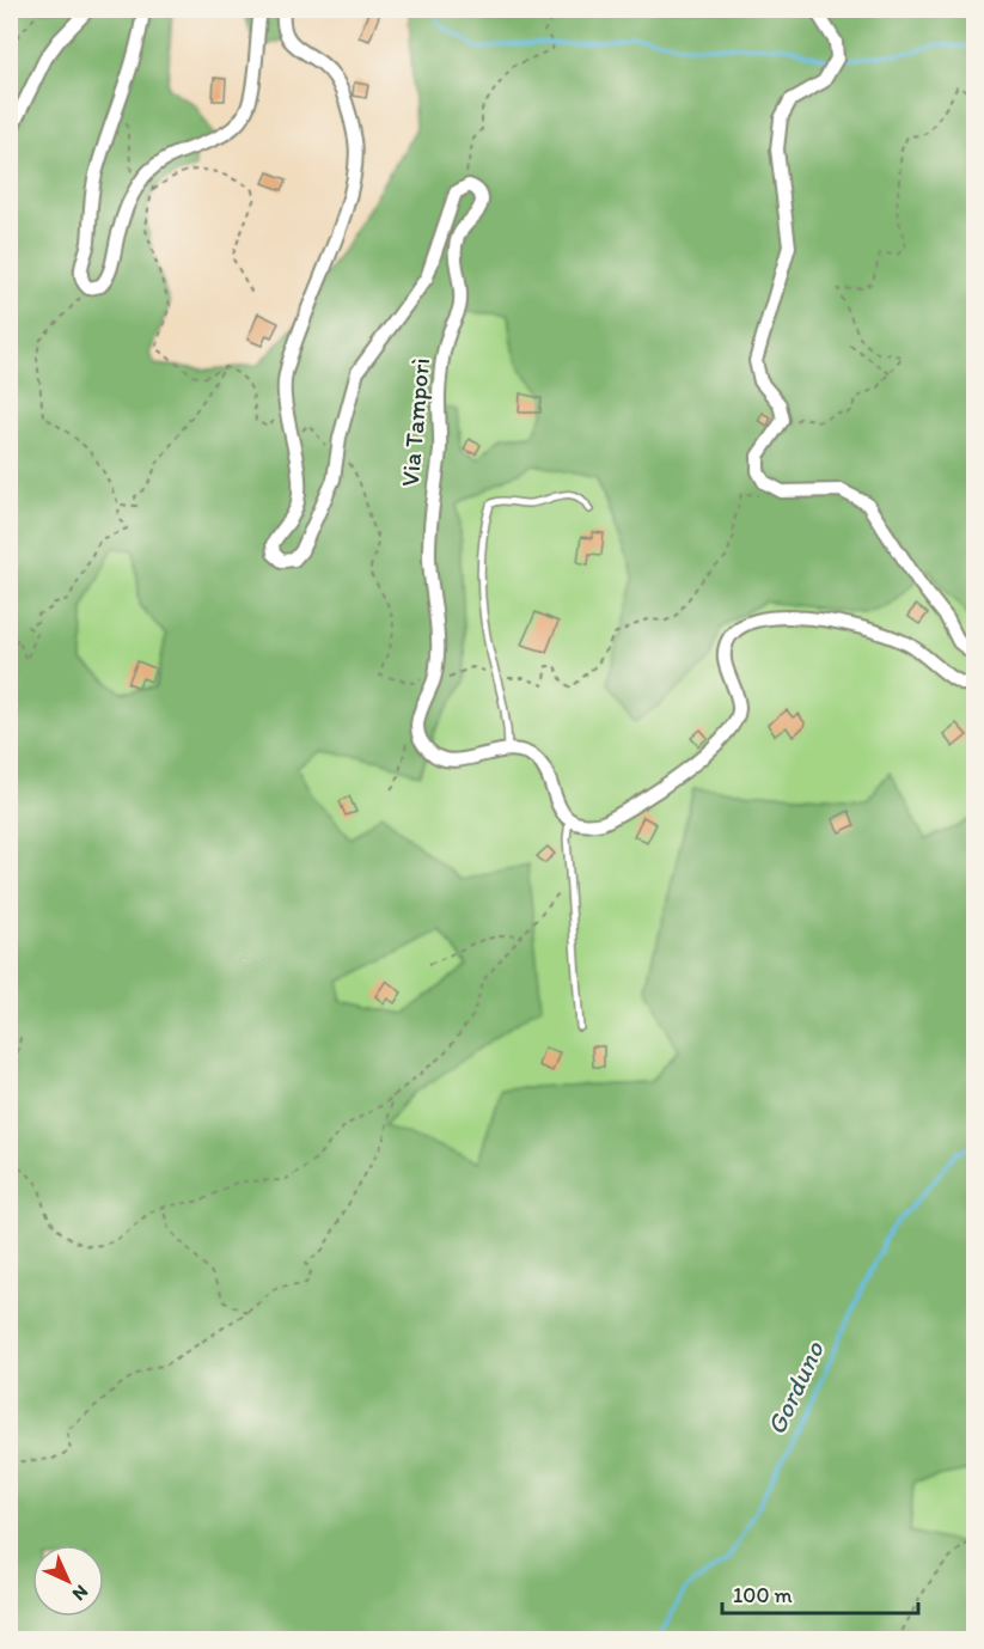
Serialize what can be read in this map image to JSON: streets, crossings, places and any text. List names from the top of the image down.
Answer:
{
  "streets": {
    "street": ["Via Tamporì"]
  },
  "water": ["Gorduno"],
  "scale_bar": "100 m",
  "north": "bottom right"
}
